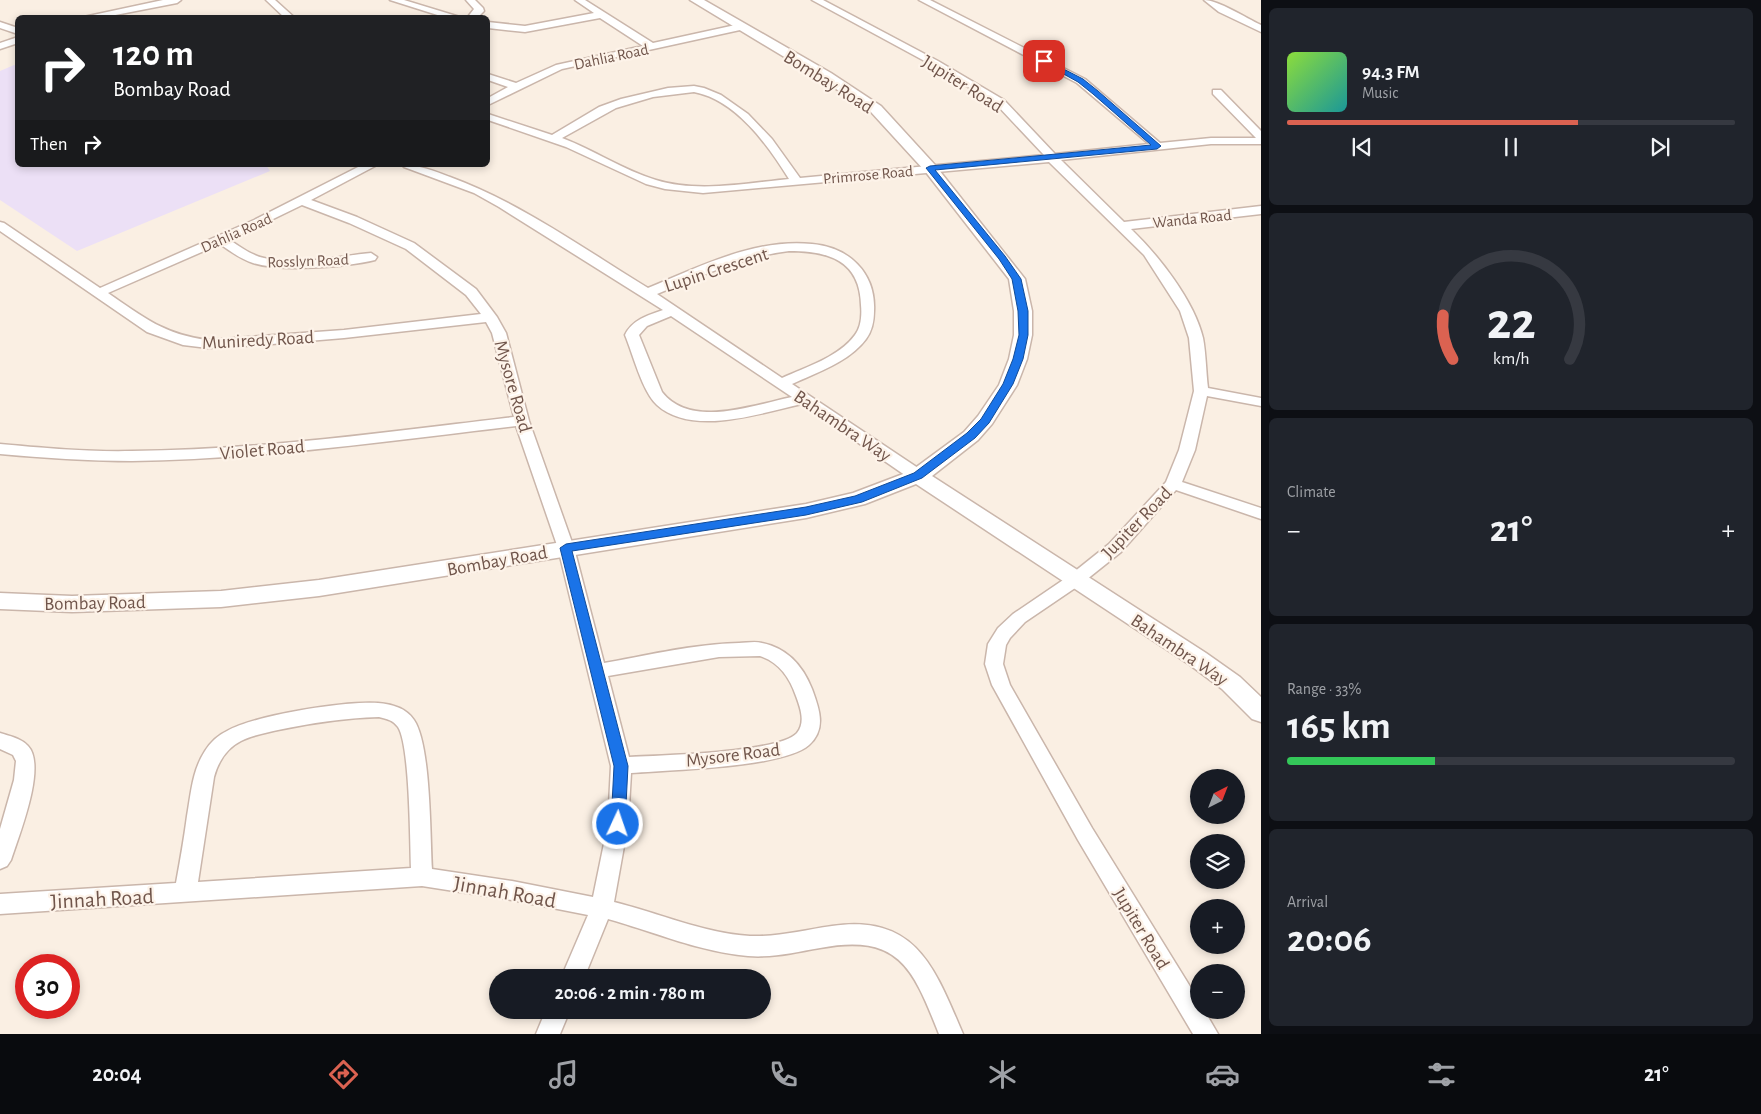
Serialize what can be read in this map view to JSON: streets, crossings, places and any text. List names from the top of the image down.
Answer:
{
  "streets": {
    "street": [
      "Dahlia Road",
      "Bombay Road",
      "Jupiter Road",
      "Primrose Road",
      "Wanda Road",
      "Rosslyn Road",
      "Lupin Crescent",
      "Muniredy Road",
      "Mysore Road",
      "Bahambra Way",
      "Violet Road",
      "Jinnah Road"
    ]
  },
  "crossings": [
    ["Dahlia Road", "Bombay Road"],
    ["Dahlia Road", "Rosslyn Road"],
    ["Dahlia Road", "Muniredy Road"],
    ["Dahlia Road", "Mysore Road"],
    ["Bombay Road", "Primrose Road"],
    ["Bombay Road", "Mysore Road"],
    ["Bombay Road", "Bahambra Way"],
    ["Jupiter Road", "Primrose Road"],
    ["Jupiter Road", "Wanda Road"],
    ["Jupiter Road", "Bahambra Way"],
    ["Lupin Crescent", "Bahambra Way"],
    ["Muniredy Road", "Mysore Road"],
    ["Mysore Road", "Violet Road"],
    ["Mysore Road", "Jinnah Road"]
  ],
  "north": "top right",
  "page": {
    "turn": ["120 m", "Bombay Road"],
    "song": ["94.3 FM", "Music"],
    "then": "Then",
    "tile": [
      "Climate",
      ["Range · 33%", "165 km"],
      ["Arrival", "20:06"]
    ],
    "heat": ["−", "21°", "+"],
    "map_buttons": ["+", "−"],
    "limit": "30",
    "trip": "20:06 · 2 min · 780 m",
    "tabs": ["20:04", "21°"],
    "gauge": ["22", "km/h"]
  }
}
